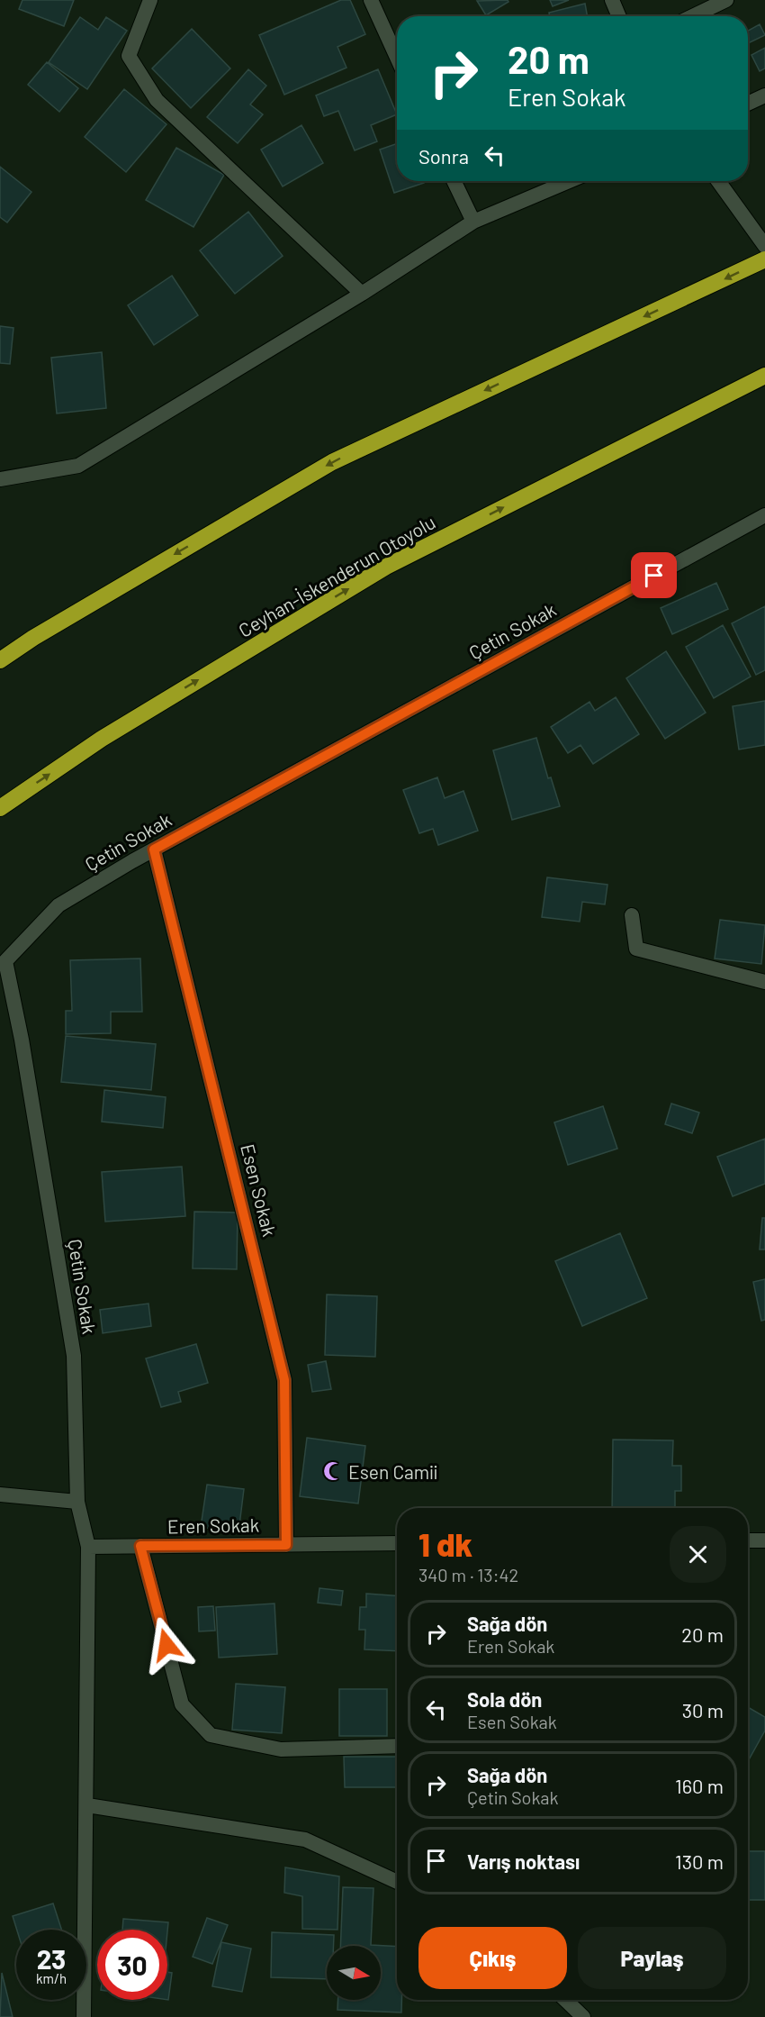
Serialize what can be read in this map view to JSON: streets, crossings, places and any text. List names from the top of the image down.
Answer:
{
  "streets": {
    "highway": ["Ceyhan-İskenderun Otoyolu"],
    "street": ["Çetin Sokak", "Esen Sokak", "Eren Sokak"]
  },
  "crossings": [
    ["Çetin Sokak", "Esen Sokak"],
    ["Esen Sokak", "Eren Sokak"]
  ],
  "places": {
    "mosque": ["Esen Camii"]
  },
  "north": "right",
  "page": {
    "turn": ["20 m", "Eren Sokak"],
    "then": "Sonra",
    "heading": ["1 dk", "340 m · 13:42"],
    "list": [
      {
        "name": "Sağa dön",
        "note": "Eren Sokak",
        "value": "20 m"
      },
      {
        "name": "Sola dön",
        "note": "Esen Sokak",
        "value": "30 m"
      },
      {
        "name": "Sağa dön",
        "note": "Çetin Sokak",
        "value": "160 m"
      },
      {
        "name": "Varış noktası",
        "value": "130 m"
      }
    ],
    "buttons": ["Çıkış", "Paylaş"],
    "speed": "23 km/h",
    "limit": "30"
  }
}
